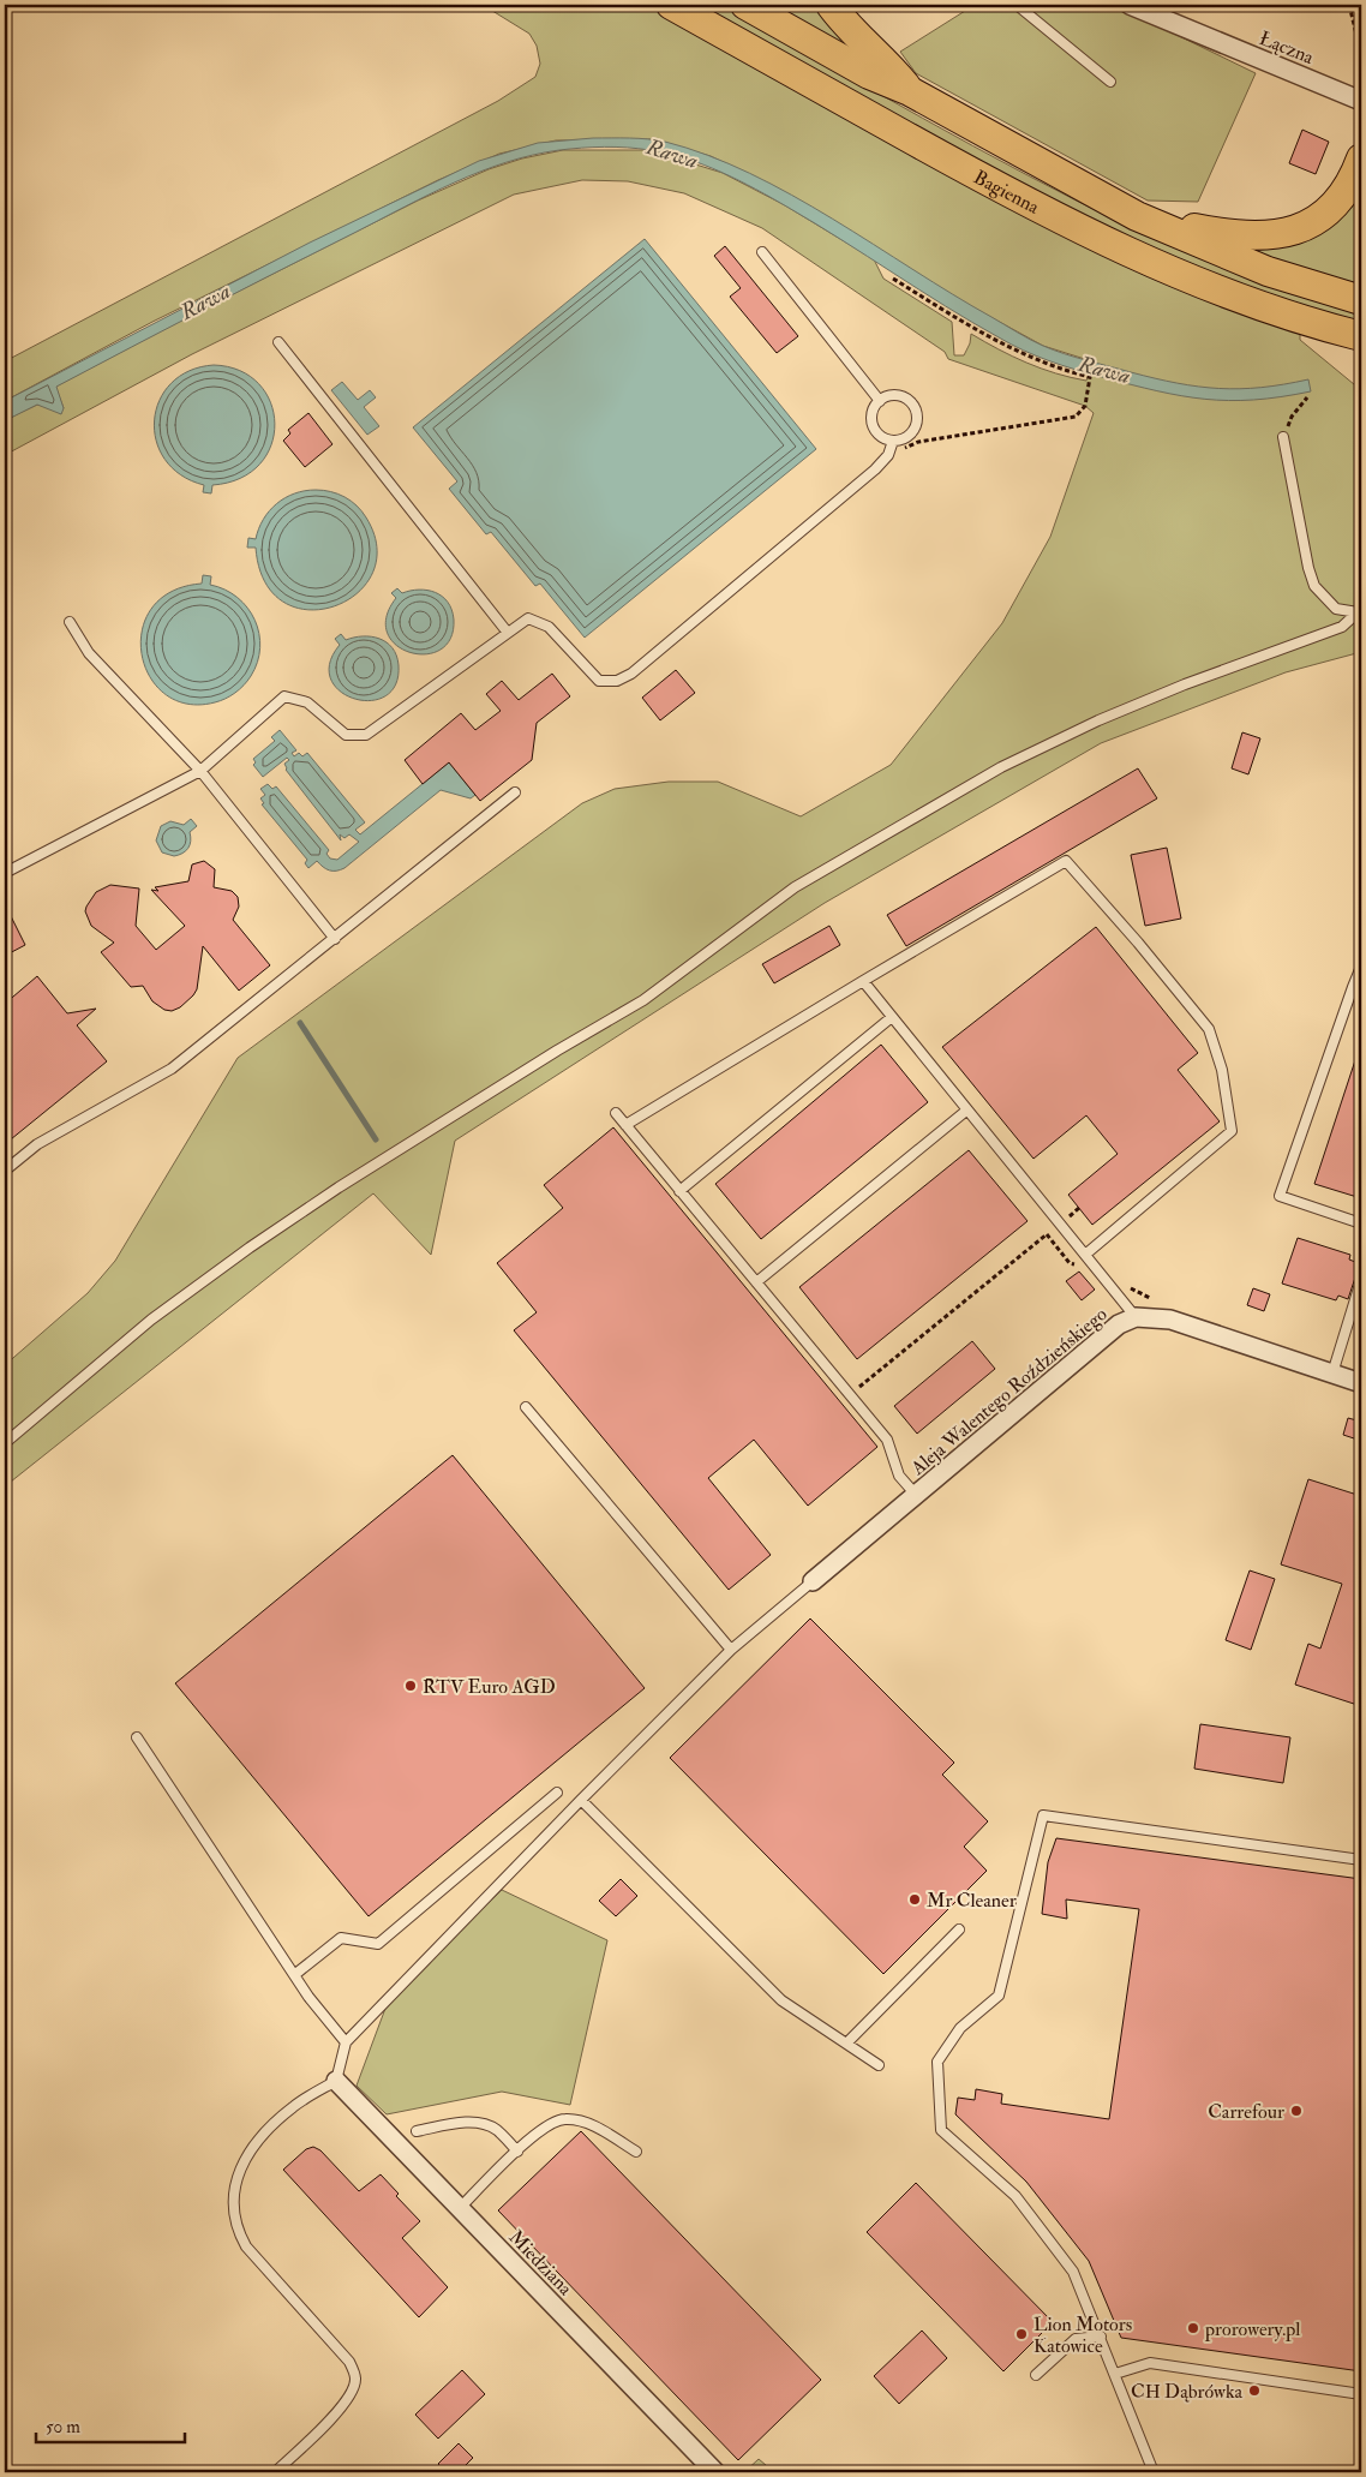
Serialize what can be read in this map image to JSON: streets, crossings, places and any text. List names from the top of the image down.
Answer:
{
  "streets": {
    "main road": ["Bagienna"],
    "street": ["Łączna", "Aleja Walentego Roździeńskiego", "Miedziana"]
  },
  "water": ["Rawa"],
  "places": [
    "RTV Euro AGD",
    "Mr Cleaner",
    "Carrefour",
    "prorowery.pl",
    "Lion Motors Katowice",
    "CH Dąbrówka"
  ],
  "scale_bar": "50 m"
}
